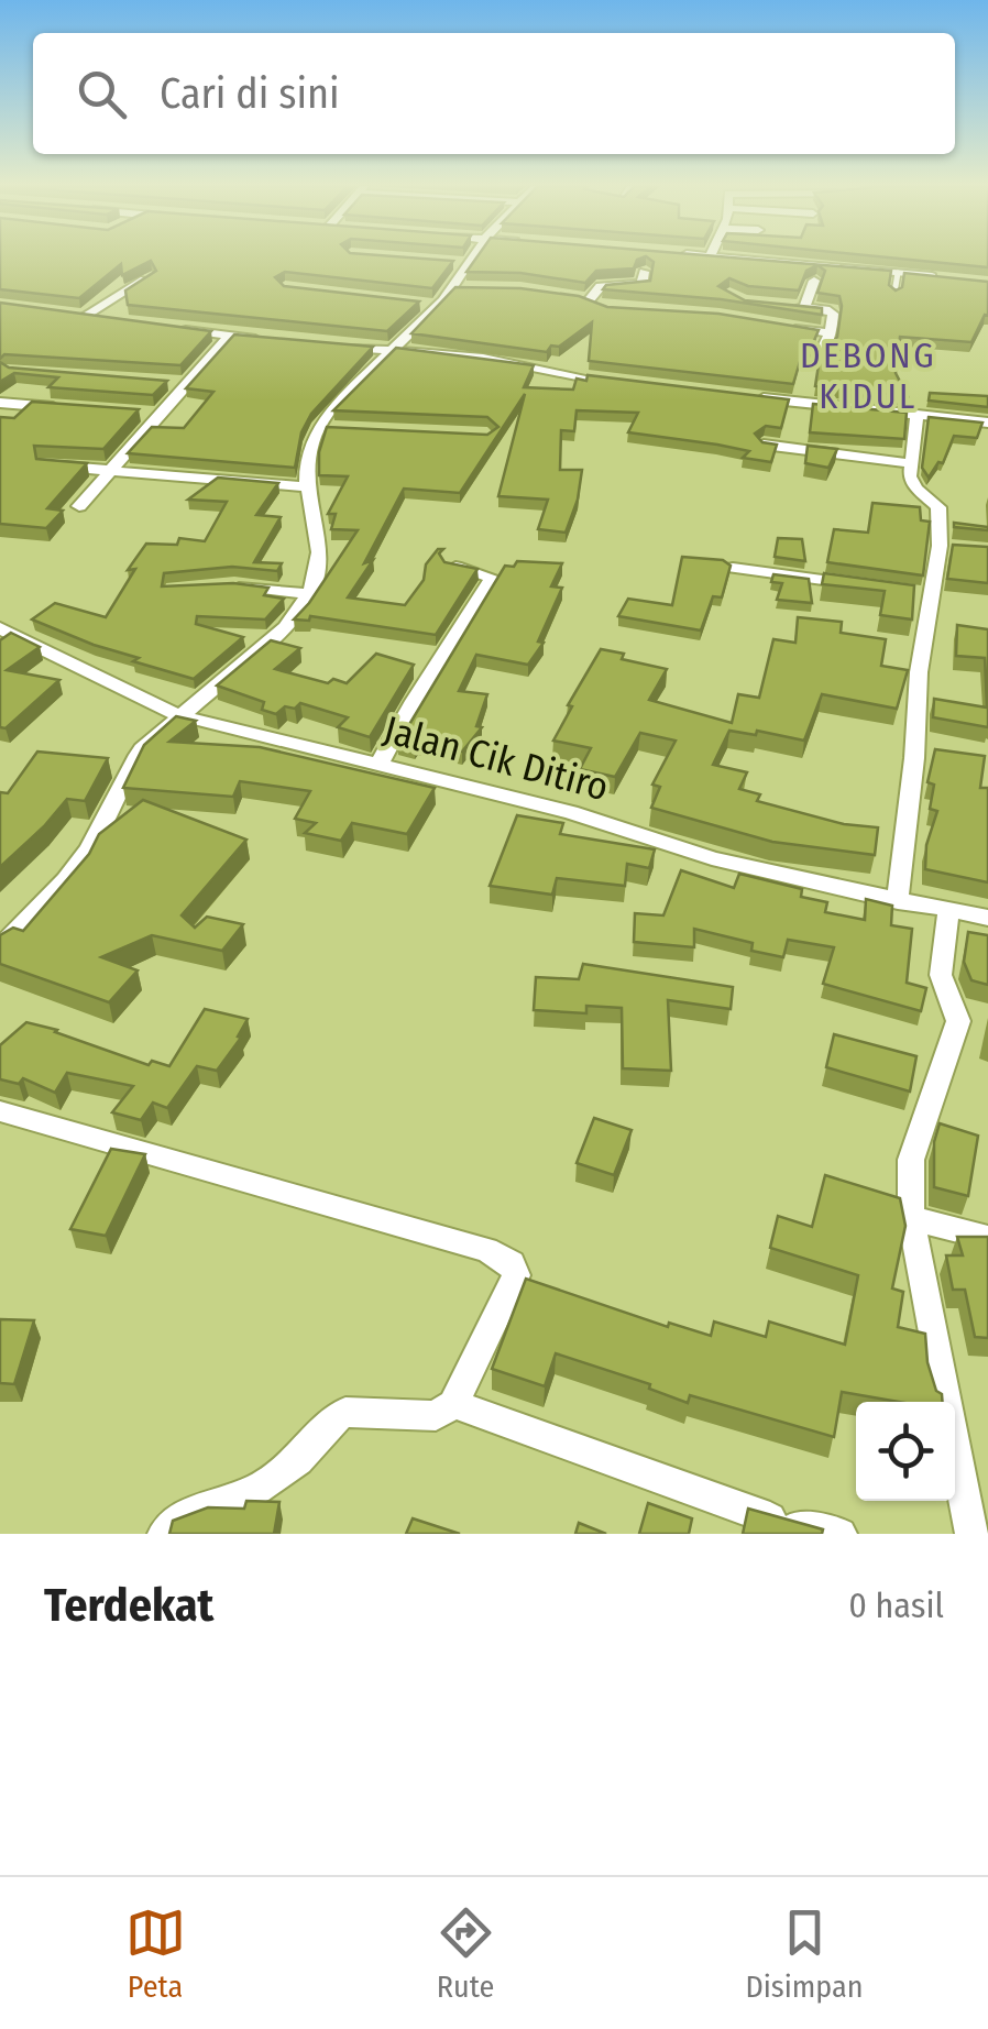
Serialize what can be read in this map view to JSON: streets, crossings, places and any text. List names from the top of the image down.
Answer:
{
  "streets": {
    "street": ["Jalan Cik Ditiro"]
  },
  "districts": ["DEBONG KIDUL"],
  "page": {
    "search": "Cari di sini",
    "heading": ["Terdekat", "0 hasil"],
    "nav": ["Peta", "Rute", "Disimpan"]
  }
}
